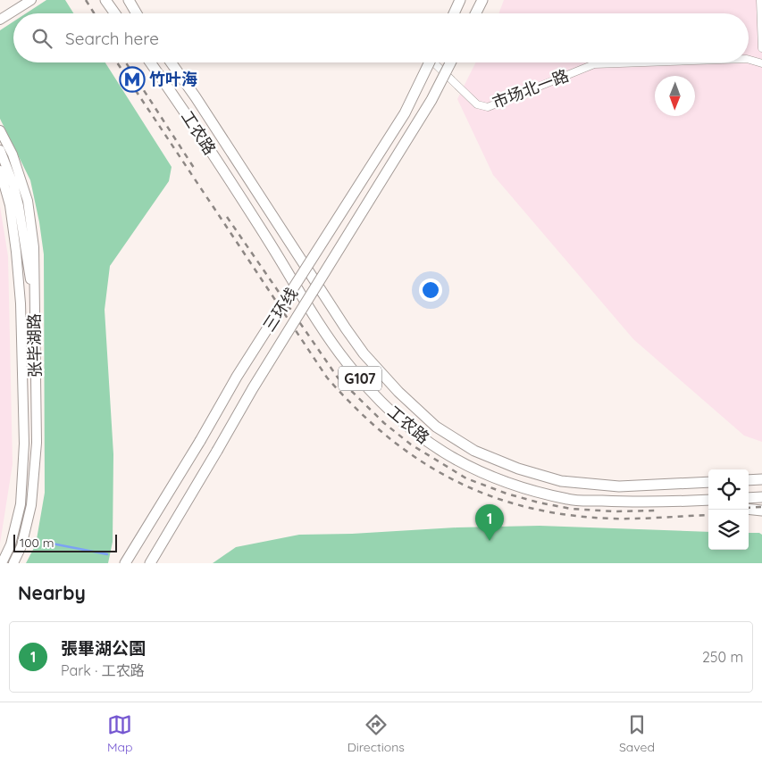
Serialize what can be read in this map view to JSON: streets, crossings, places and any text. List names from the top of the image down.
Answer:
{
  "streets": {
    "highway": ["工农路", "三环线", "G107"],
    "main road": ["张毕湖路"],
    "street": ["市场北一路"]
  },
  "places": {
    "metro station": ["竹叶海"]
  },
  "scale_bar": "100 m",
  "north": "bottom",
  "page": {
    "search": "Search here",
    "pins": "1",
    "scale": "100 m",
    "heading": "Nearby",
    "list": [
      {
        "mark": "1",
        "name": "張畢湖公園",
        "note": "Park · 工农路",
        "value": "250 m"
      }
    ],
    "nav": ["Map", "Directions", "Saved"]
  }
}
